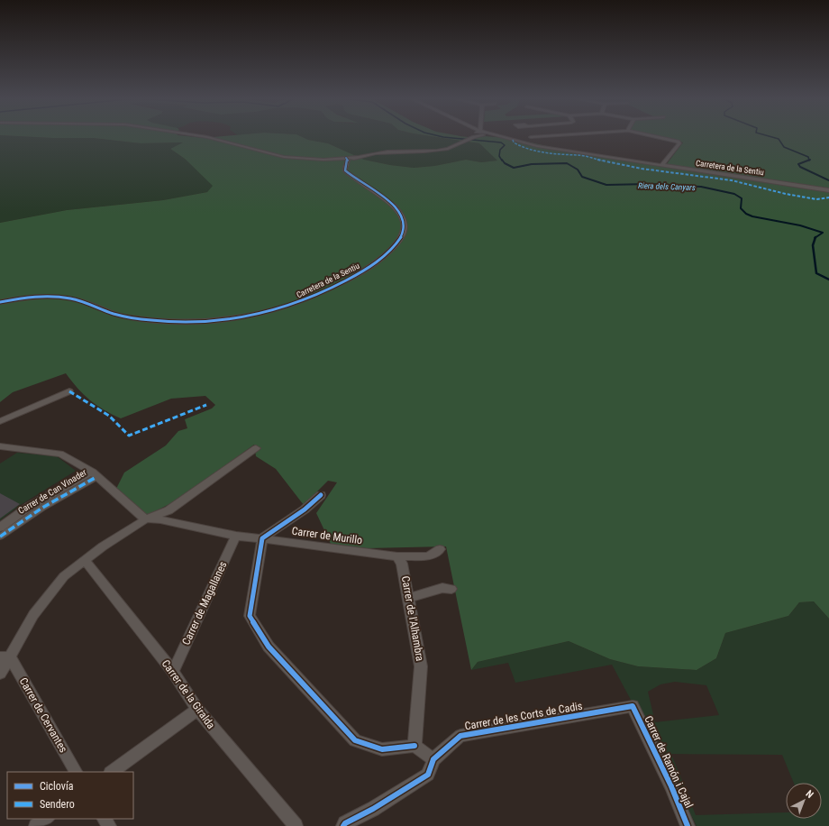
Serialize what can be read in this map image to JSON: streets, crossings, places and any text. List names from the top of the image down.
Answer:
{
  "streets": {
    "street": [
      "Carretera de la Sentiu",
      "Carrer de Can Vinader",
      "Carrer de Murillo",
      "Carrer de Magallanes",
      "Carrer de l'Alhambra",
      "Carrer de la Giralda",
      "Carrer de Cervantes",
      "Carrer de les Corts de Cadis",
      "Carrer de Ramón i Cajal"
    ]
  },
  "crossings": [
    ["Carrer de Murillo", "Carrer de Magallanes"],
    ["Carrer de Murillo", "Carrer de l'Alhambra"],
    ["Carrer de Magallanes", "Carrer de la Giralda"],
    ["Carrer de les Corts de Cadis", "Carrer de Ramón i Cajal"]
  ],
  "water": ["Riera dels Canyars"],
  "legend": ["Ciclovía", "Sendero"],
  "north": "top right"
}
